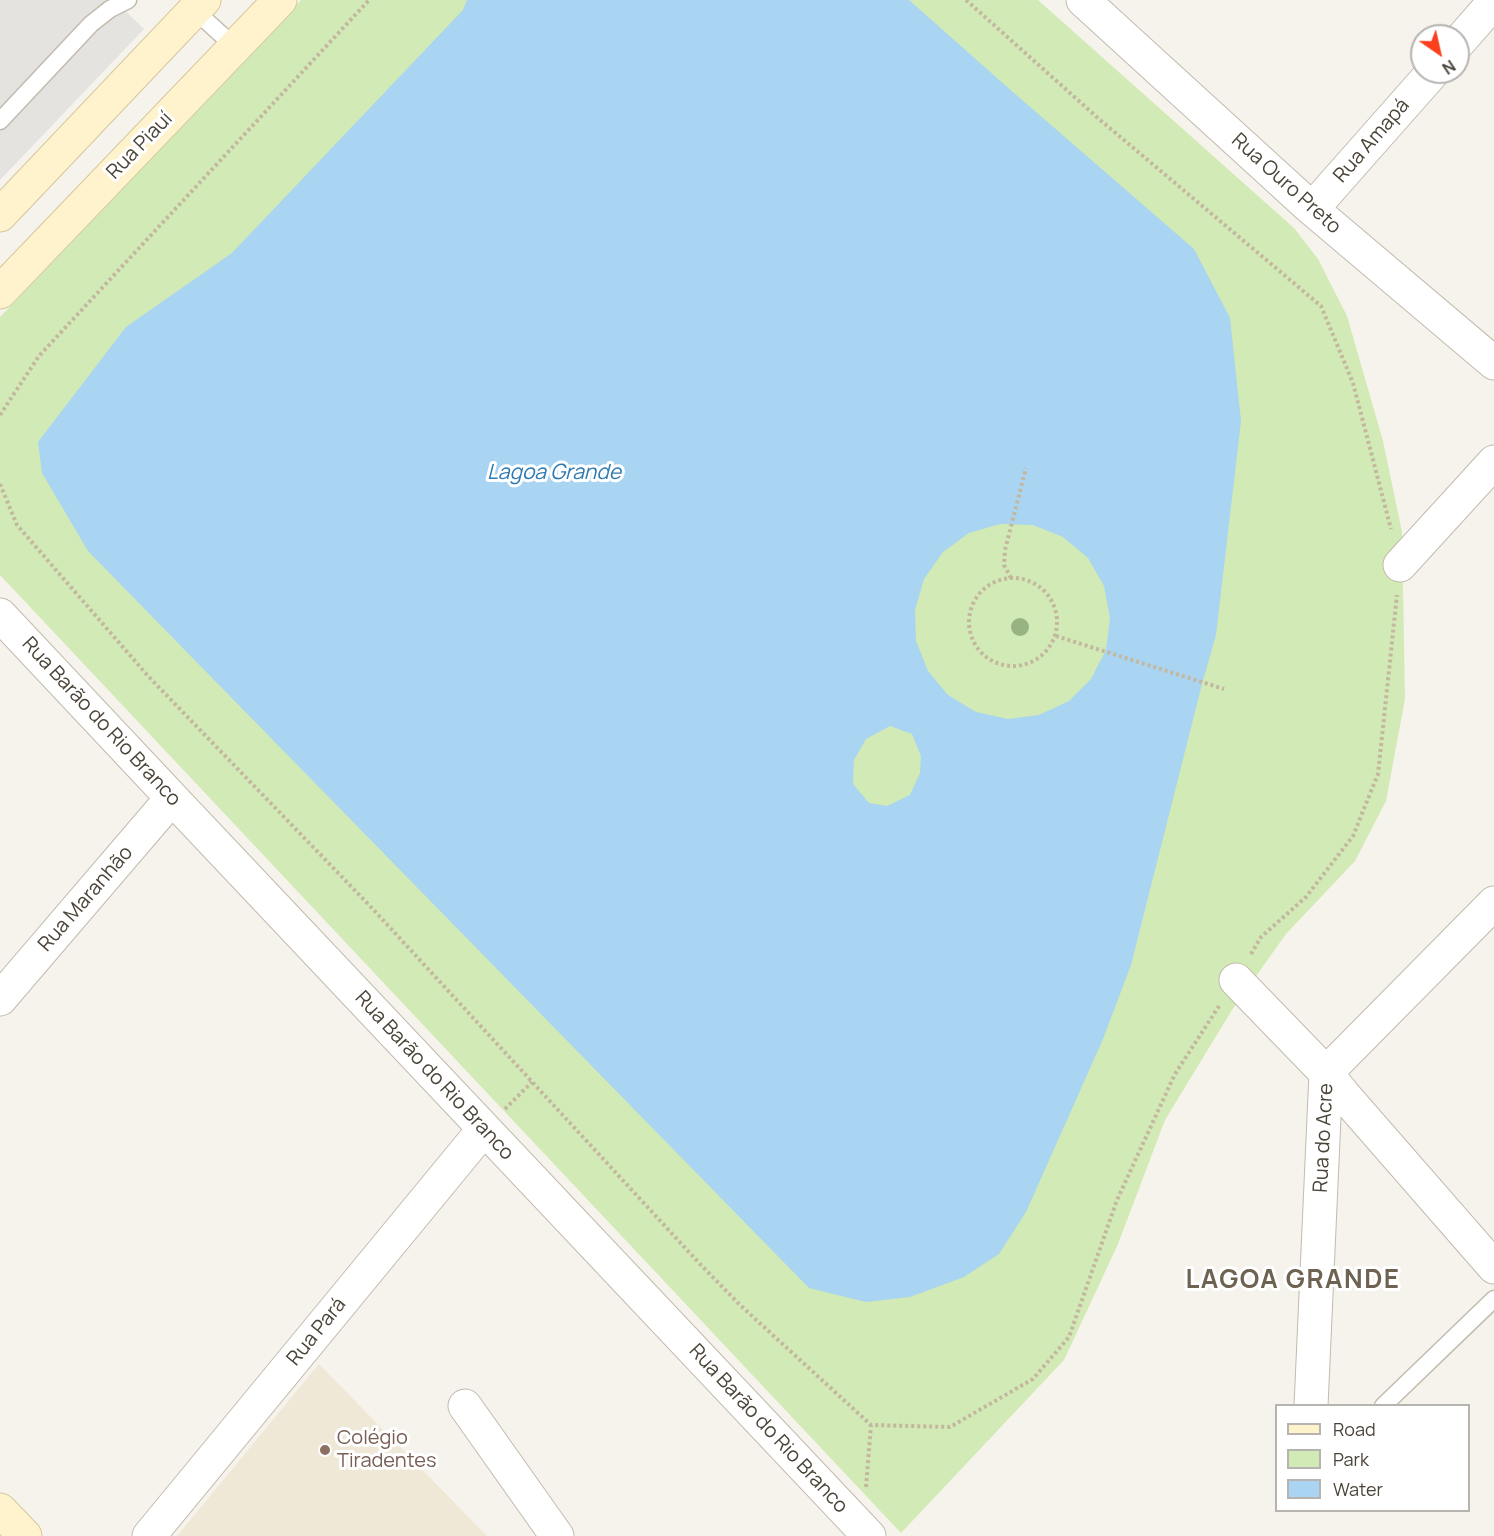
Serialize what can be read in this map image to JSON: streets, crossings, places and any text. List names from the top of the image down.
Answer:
{
  "streets": {
    "street": [
      "Rua Amapá",
      "Rua Piauí",
      "Rua Ouro Preto",
      "Rua Barão do Rio Branco",
      "Rua Maranhão",
      "Rua do Acre",
      "Rua Pará"
    ]
  },
  "crossings": [
    ["Rua Amapá", "Rua Ouro Preto"],
    ["Rua Barão do Rio Branco", "Rua Maranhão"],
    ["Rua Barão do Rio Branco", "Rua Pará"]
  ],
  "districts": ["LAGOA GRANDE"],
  "water": ["Lagoa Grande"],
  "places": ["Colégio Tiradentes"],
  "legend": ["Road", "Park", "Water"],
  "north": "bottom right"
}
